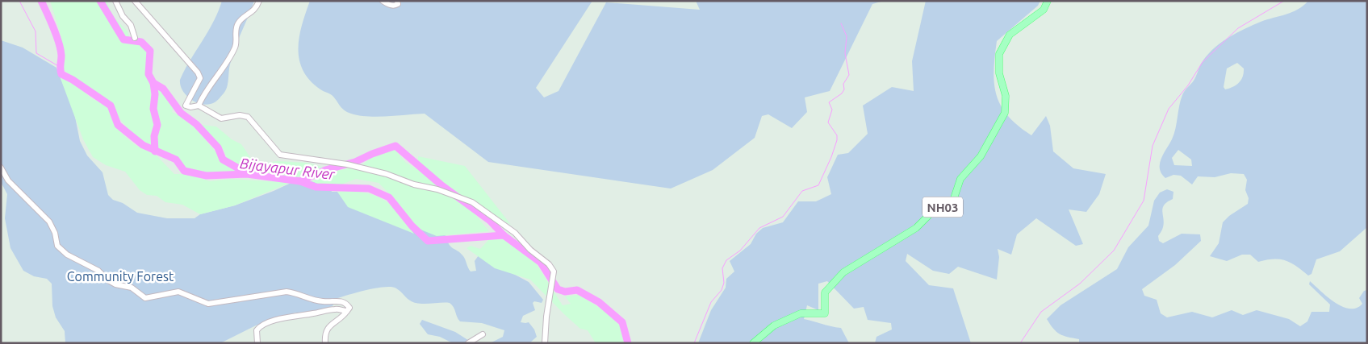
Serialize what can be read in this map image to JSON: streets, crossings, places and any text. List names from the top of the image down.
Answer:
{
  "streets": {
    "main road": ["NH03"]
  },
  "water": ["Bijayapur River"],
  "parks": ["Community Forest"]
}
